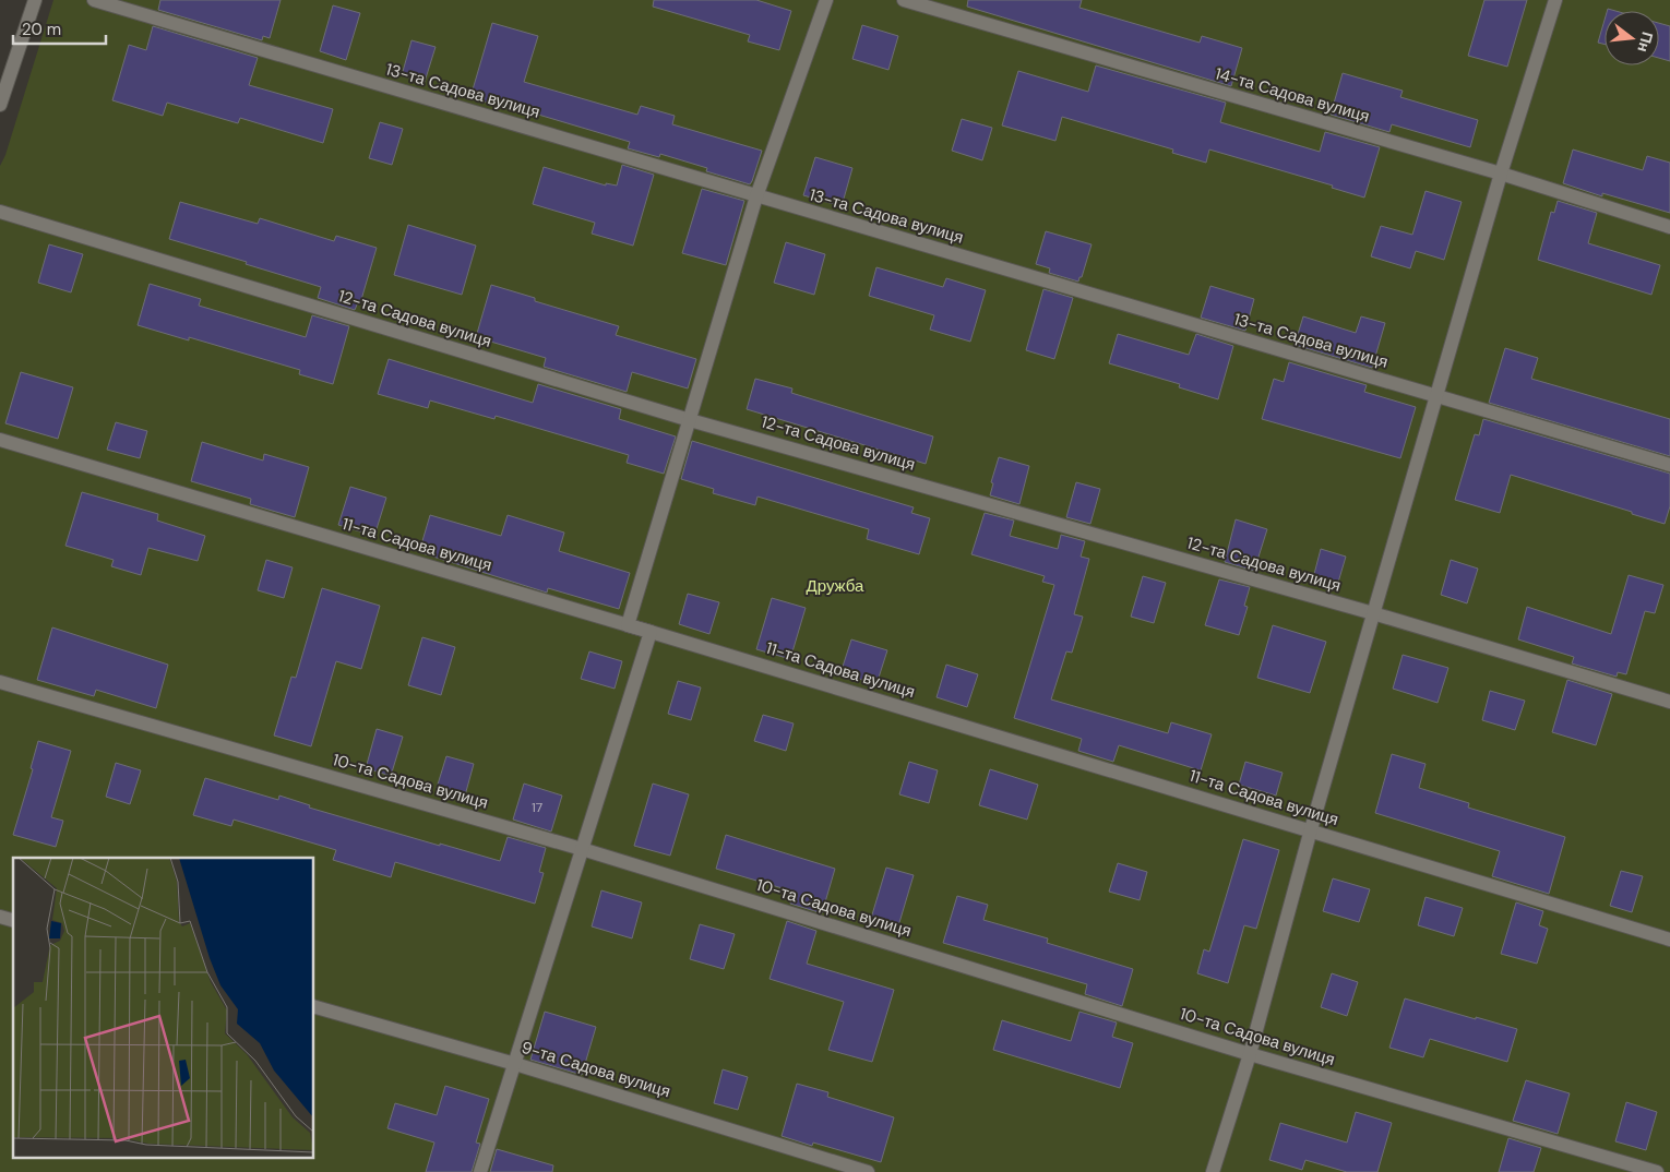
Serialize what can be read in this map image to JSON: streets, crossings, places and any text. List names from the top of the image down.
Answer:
{
  "streets": {
    "street": [
      "13-та Садова вулиця",
      "14-та Садова вулиця",
      "12-та Садова вулиця",
      "11-та Садова вулиця",
      "10-та Садова вулиця",
      "9-та Садова вулиця"
    ]
  },
  "parks": ["Дружба"],
  "house_numbers": ["17"],
  "scale_bar": "20 m",
  "north": "right"
}
